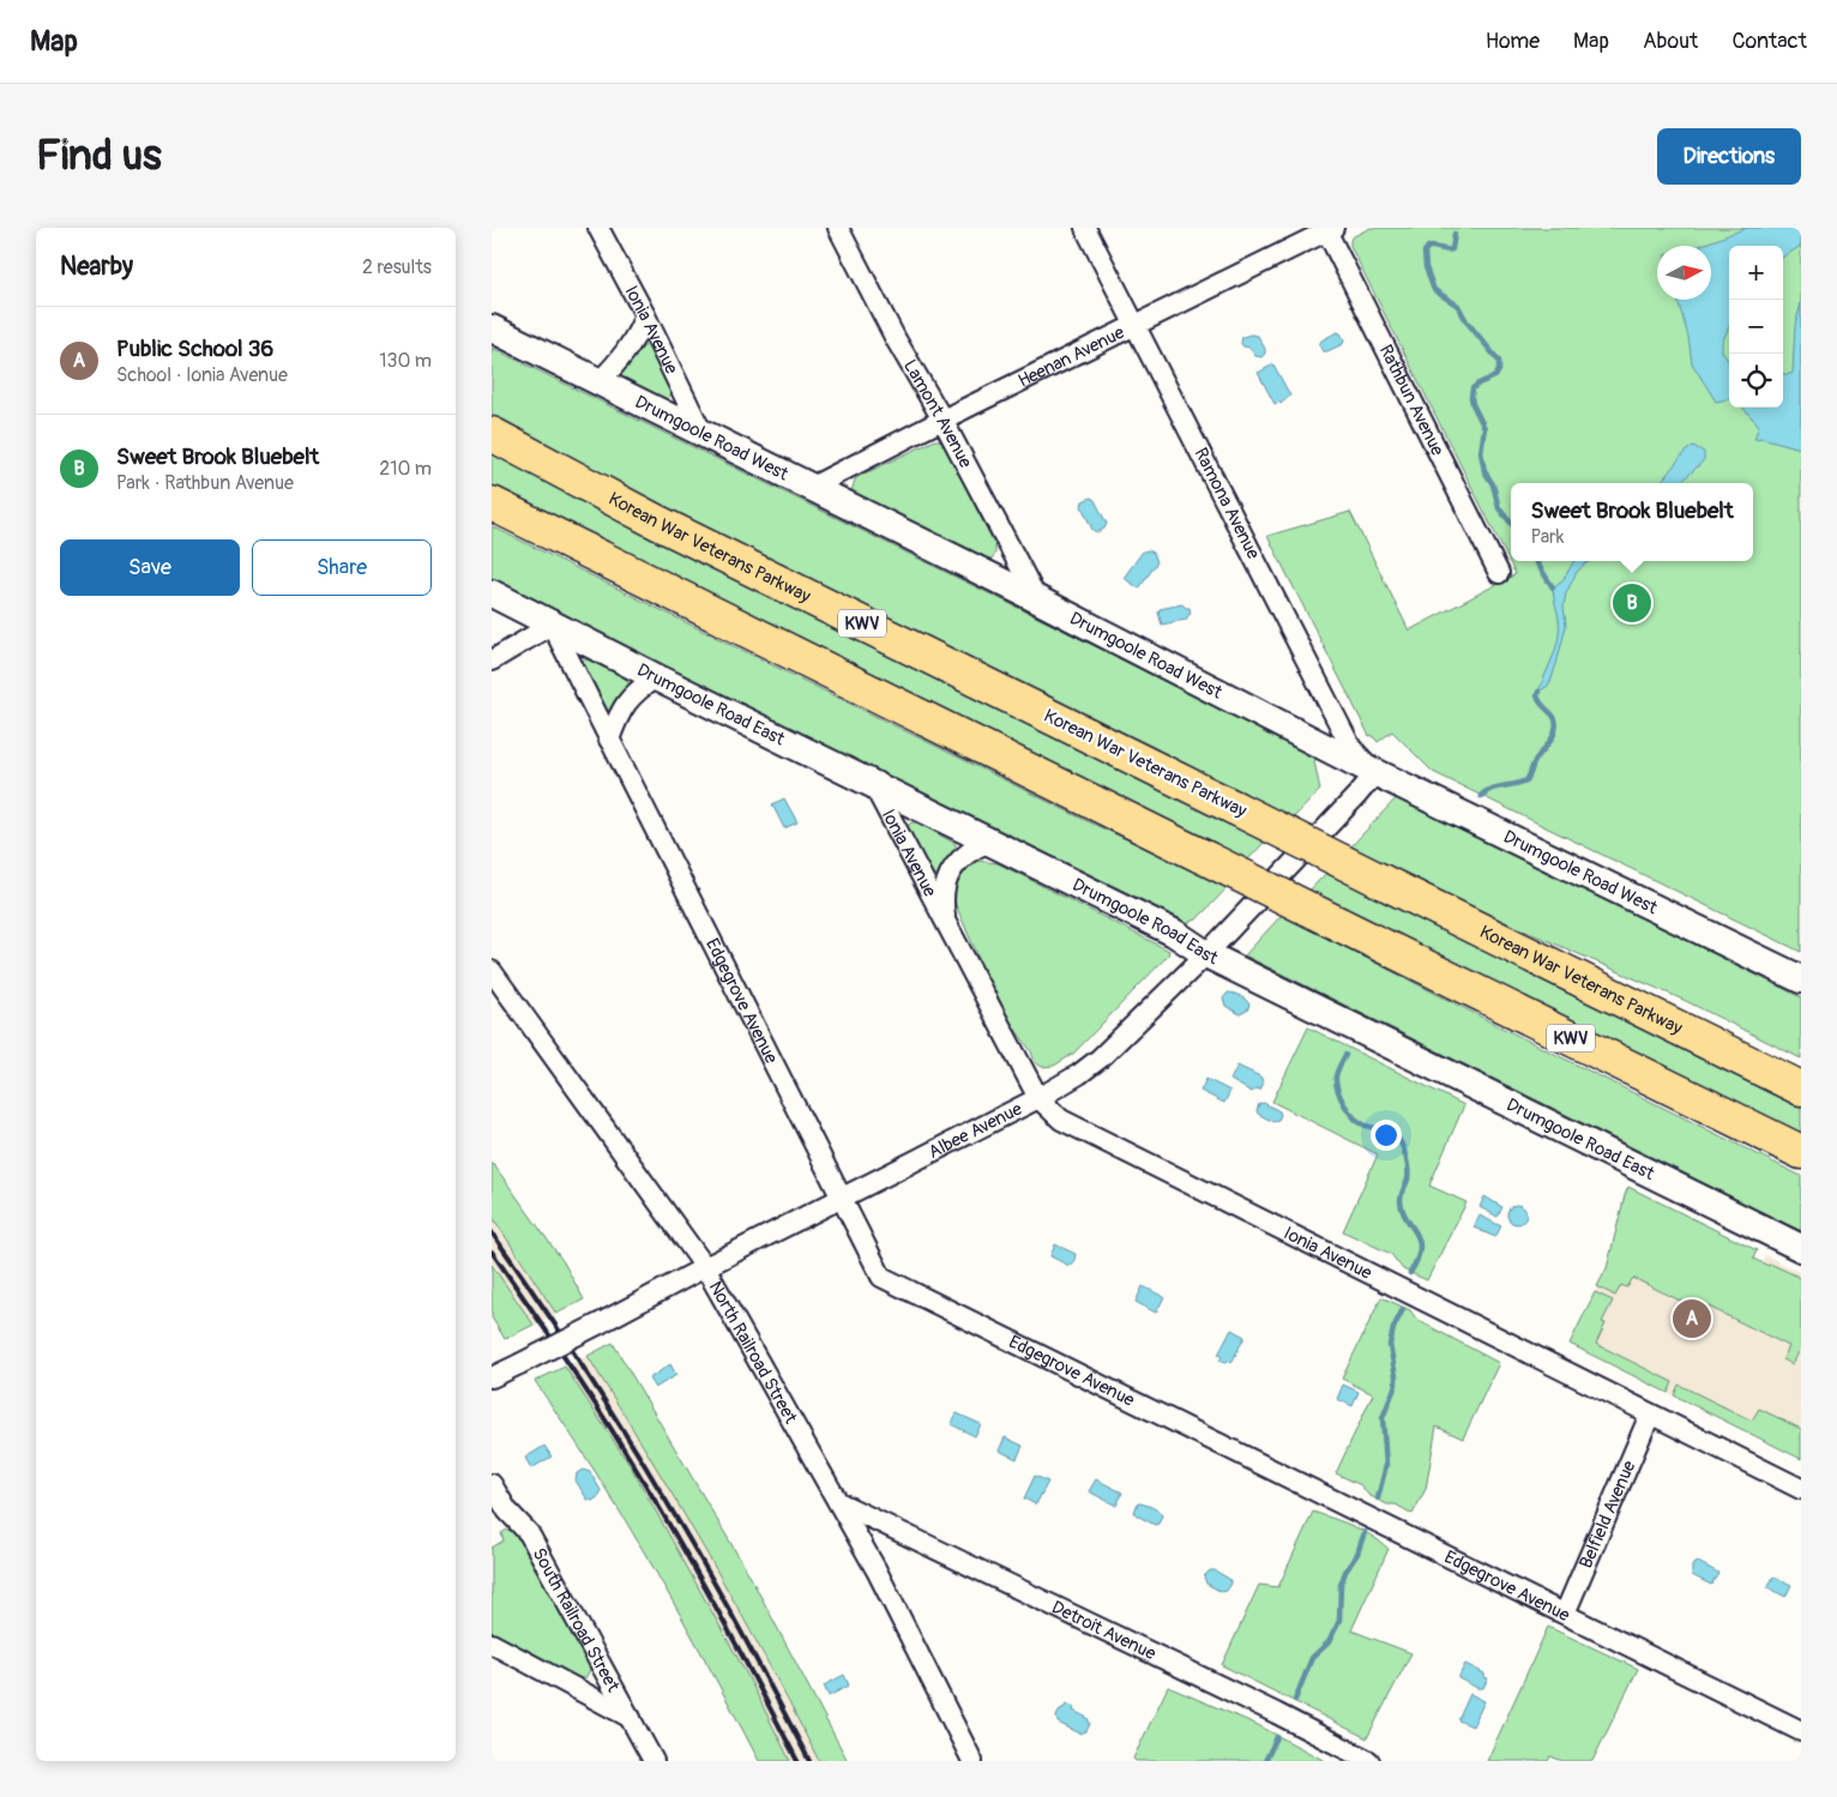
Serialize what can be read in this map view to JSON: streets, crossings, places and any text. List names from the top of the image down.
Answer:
{
  "streets": {
    "highway": ["Korean War Veterans Parkway", "KWV"],
    "main road": ["Drumgoole Road West", "Drumgoole Road East"],
    "street": [
      "Ionia Avenue",
      "Heenan Avenue",
      "Rathbun Avenue",
      "Lamont Avenue",
      "Ramona Avenue",
      "Edgegrove Avenue",
      "Albee Avenue",
      "North Railroad Street",
      "Belfield Avenue",
      "South Railroad Street",
      "Detroit Avenue"
    ]
  },
  "crossings": [
    ["Ionia Avenue", "Drumgoole Road West"],
    ["Ionia Avenue", "Drumgoole Road East"],
    ["Ionia Avenue", "Albee Avenue"],
    ["Ionia Avenue", "Belfield Avenue"],
    ["Heenan Avenue", "Rathbun Avenue"],
    ["Heenan Avenue", "Lamont Avenue"],
    ["Heenan Avenue", "Drumgoole Road West"],
    ["Heenan Avenue", "Ramona Avenue"],
    ["Lamont Avenue", "Drumgoole Road West"],
    ["Drumgoole Road West", "Ramona Avenue"],
    ["Drumgoole Road West", "Albee Avenue"],
    ["Ramona Avenue", "Albee Avenue"],
    ["Drumgoole Road East", "Edgegrove Avenue"],
    ["Drumgoole Road East", "Albee Avenue"],
    ["Edgegrove Avenue", "Albee Avenue"],
    ["Edgegrove Avenue", "Belfield Avenue"],
    ["Albee Avenue", "North Railroad Street"],
    ["North Railroad Street", "Detroit Avenue"]
  ],
  "north": "right",
  "page": {
    "header": "Map",
    "nav": [
      "Home",
      "Map",
      "About",
      "Contact"
    ],
    "buttons": [
      "Directions",
      ["Save", "Share"]
    ],
    "title": "Find us",
    "heading": ["Nearby", "2 results"],
    "map_buttons": ["+", "−"],
    "list": [
      {
        "mark": "A",
        "name": "Public School 36",
        "note": "School · Ionia Avenue",
        "value": "130 m"
      },
      {
        "mark": "B",
        "name": "Sweet Brook Bluebelt",
        "note": "Park · Rathbun Avenue",
        "value": "210 m"
      }
    ],
    "popup": ["Sweet Brook Bluebelt", "Park"],
    "pins": ["B", "A"]
  }
}
